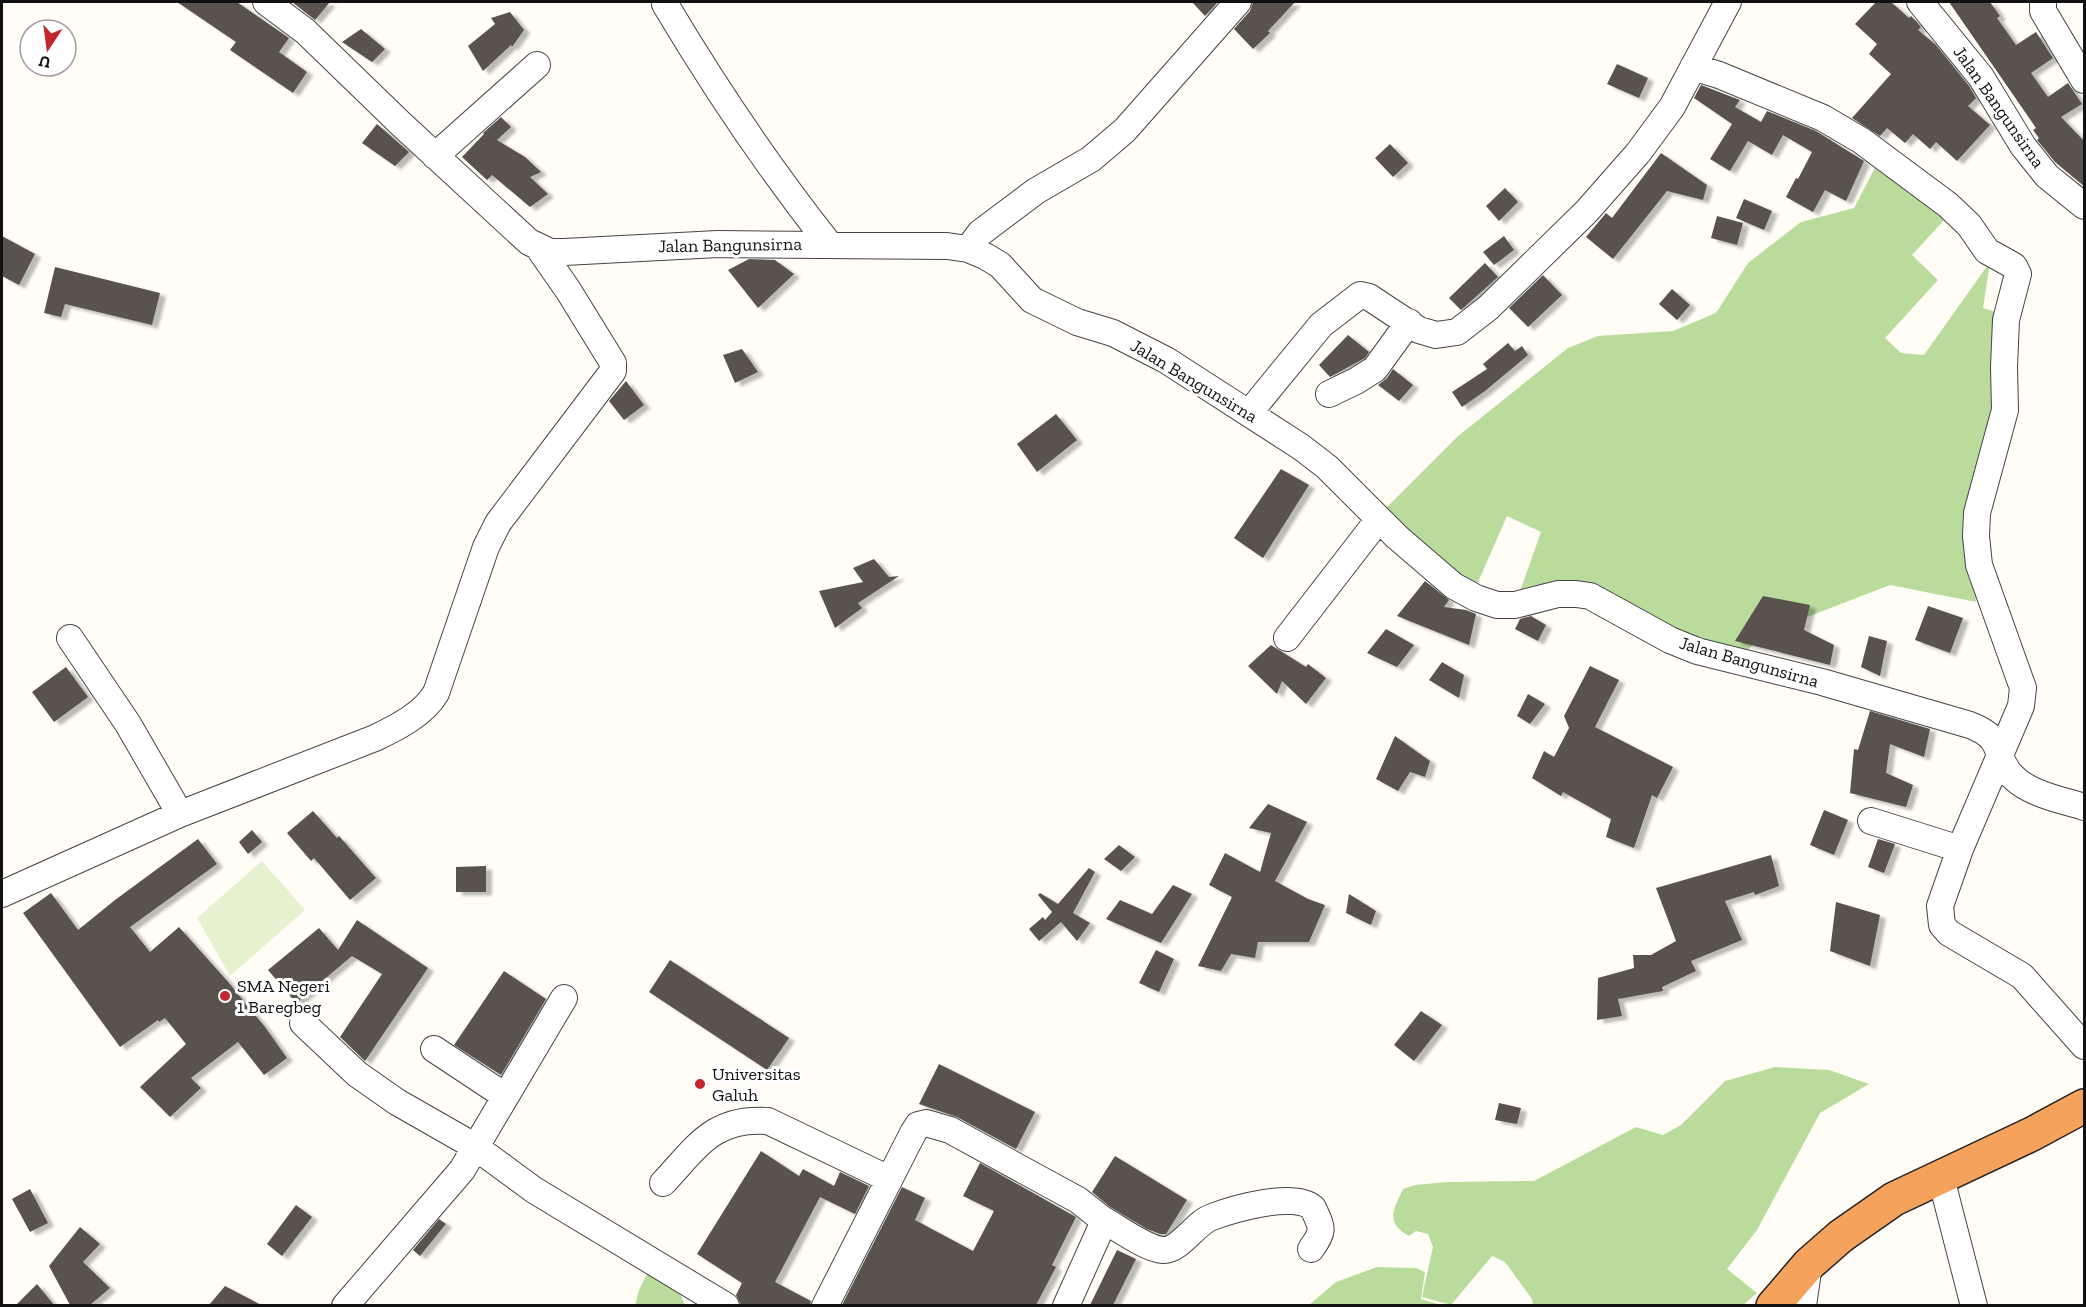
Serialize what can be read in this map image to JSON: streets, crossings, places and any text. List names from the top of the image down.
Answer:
{
  "streets": {
    "street": ["Jalan Bangunsirna"]
  },
  "places": ["SMA Negeri 1 Baregbeg", "Universitas Galuh"],
  "north": "bottom"
}
